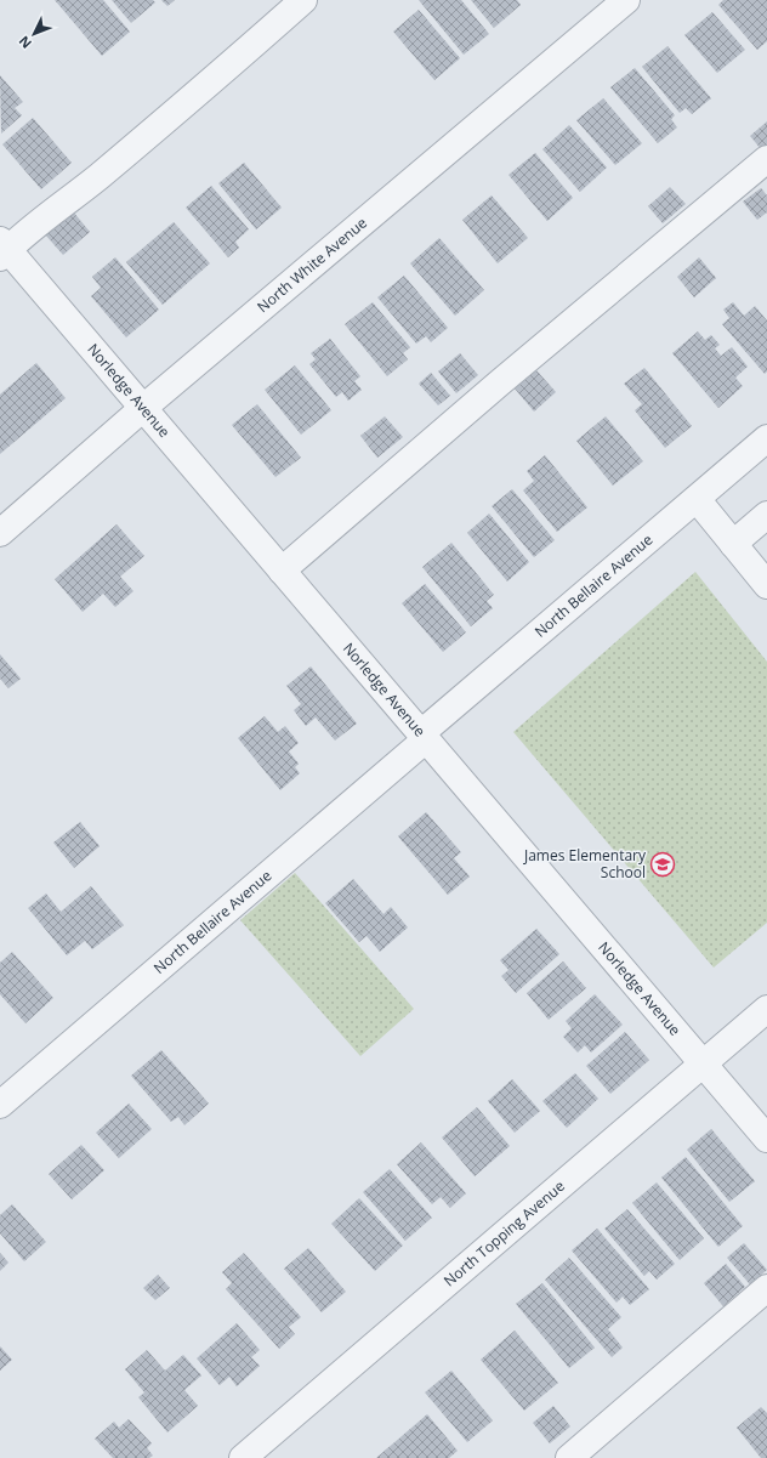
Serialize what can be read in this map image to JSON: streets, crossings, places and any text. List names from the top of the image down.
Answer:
{
  "streets": {
    "street": [
      "North White Avenue",
      "Norledge Avenue",
      "North Bellaire Avenue",
      "North Topping Avenue"
    ]
  },
  "crossings": [
    ["North White Avenue", "Norledge Avenue"],
    ["Norledge Avenue", "North Bellaire Avenue"],
    ["Norledge Avenue", "North Topping Avenue"]
  ],
  "places": {
    "school or university": ["James Elementary School"]
  },
  "north": "bottom left"
}
